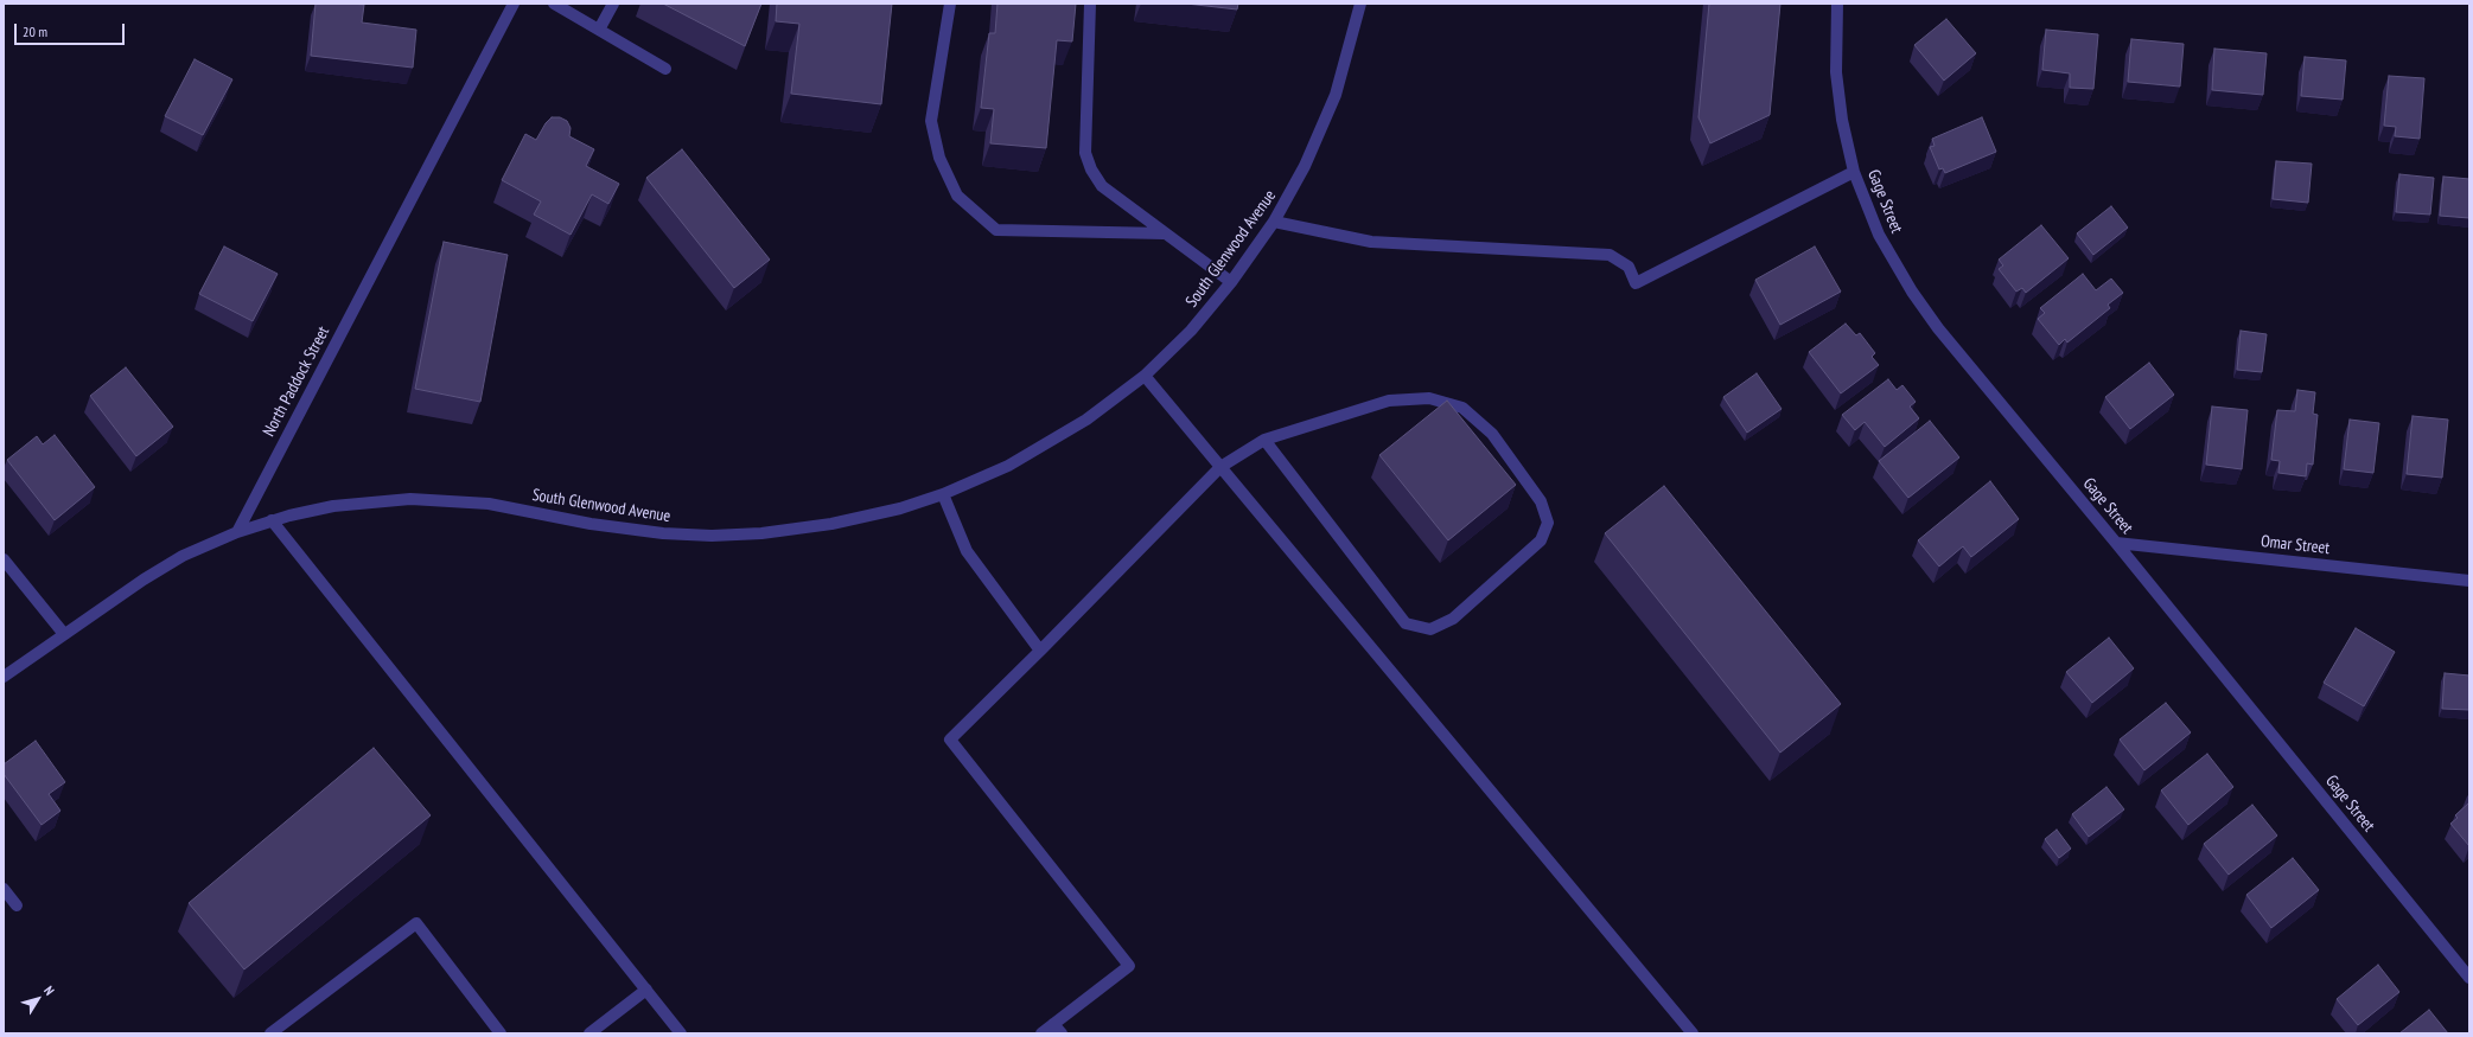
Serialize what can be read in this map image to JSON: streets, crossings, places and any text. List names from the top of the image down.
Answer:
{
  "streets": {
    "street": [
      "Gage Street",
      "South Glenwood Avenue",
      "North Paddock Street",
      "Omar Street"
    ]
  },
  "crossings": [
    ["Gage Street", "Omar Street"],
    ["South Glenwood Avenue", "North Paddock Street"]
  ],
  "scale_bar": "20 m",
  "north": "top right"
}
